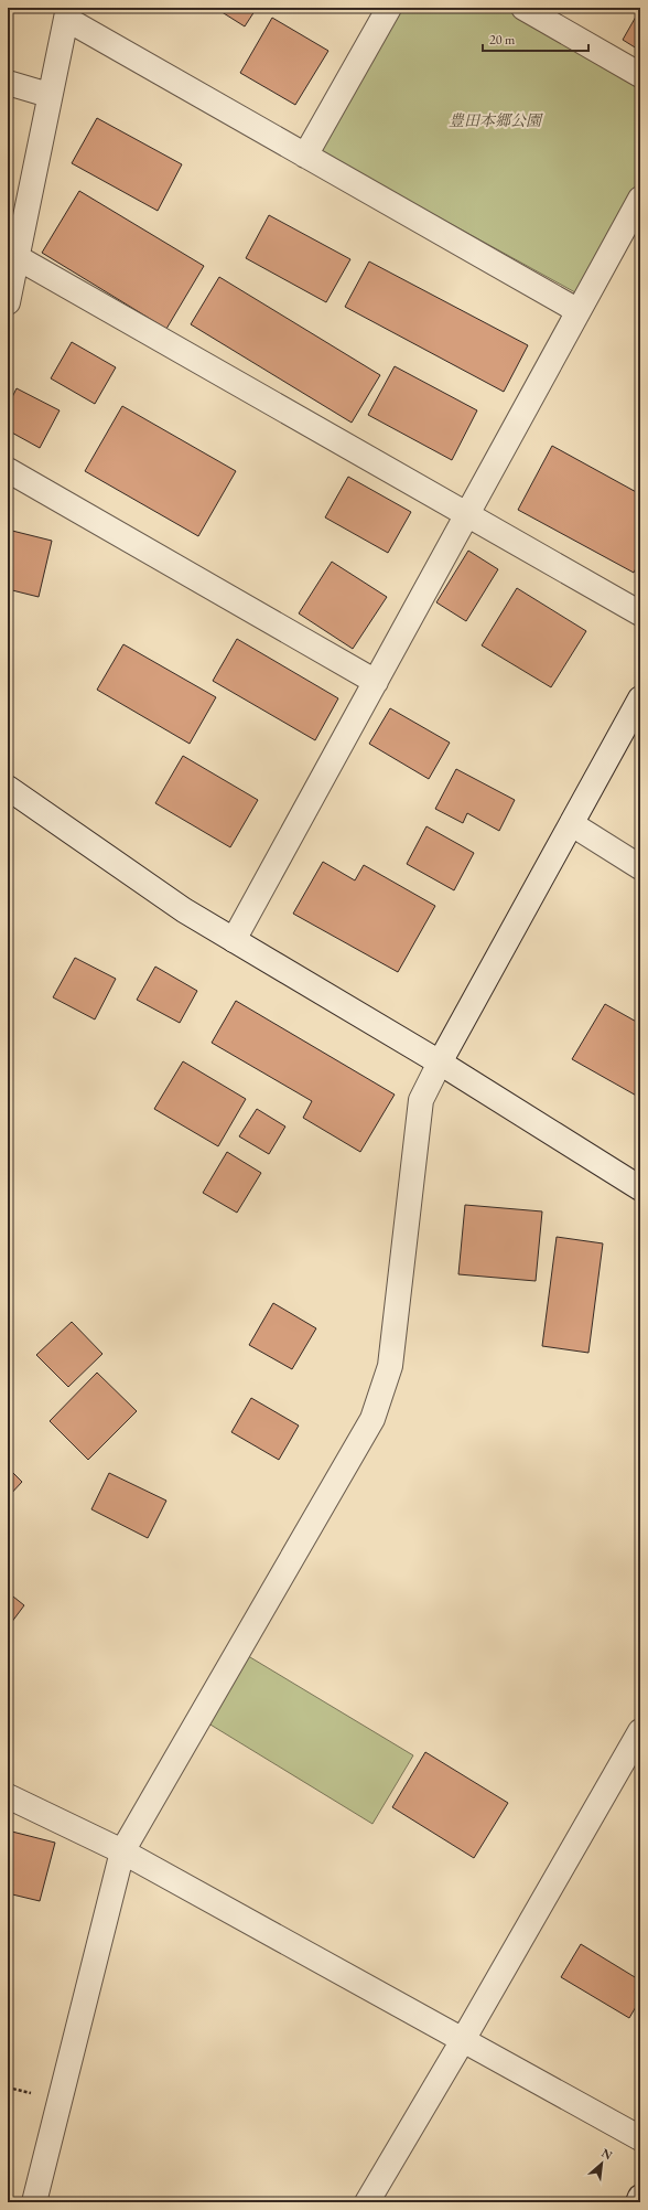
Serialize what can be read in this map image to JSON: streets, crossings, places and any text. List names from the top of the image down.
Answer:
{
  "parks": ["豊田本郷公園"],
  "scale_bar": "20 m",
  "north": "top right"
}
